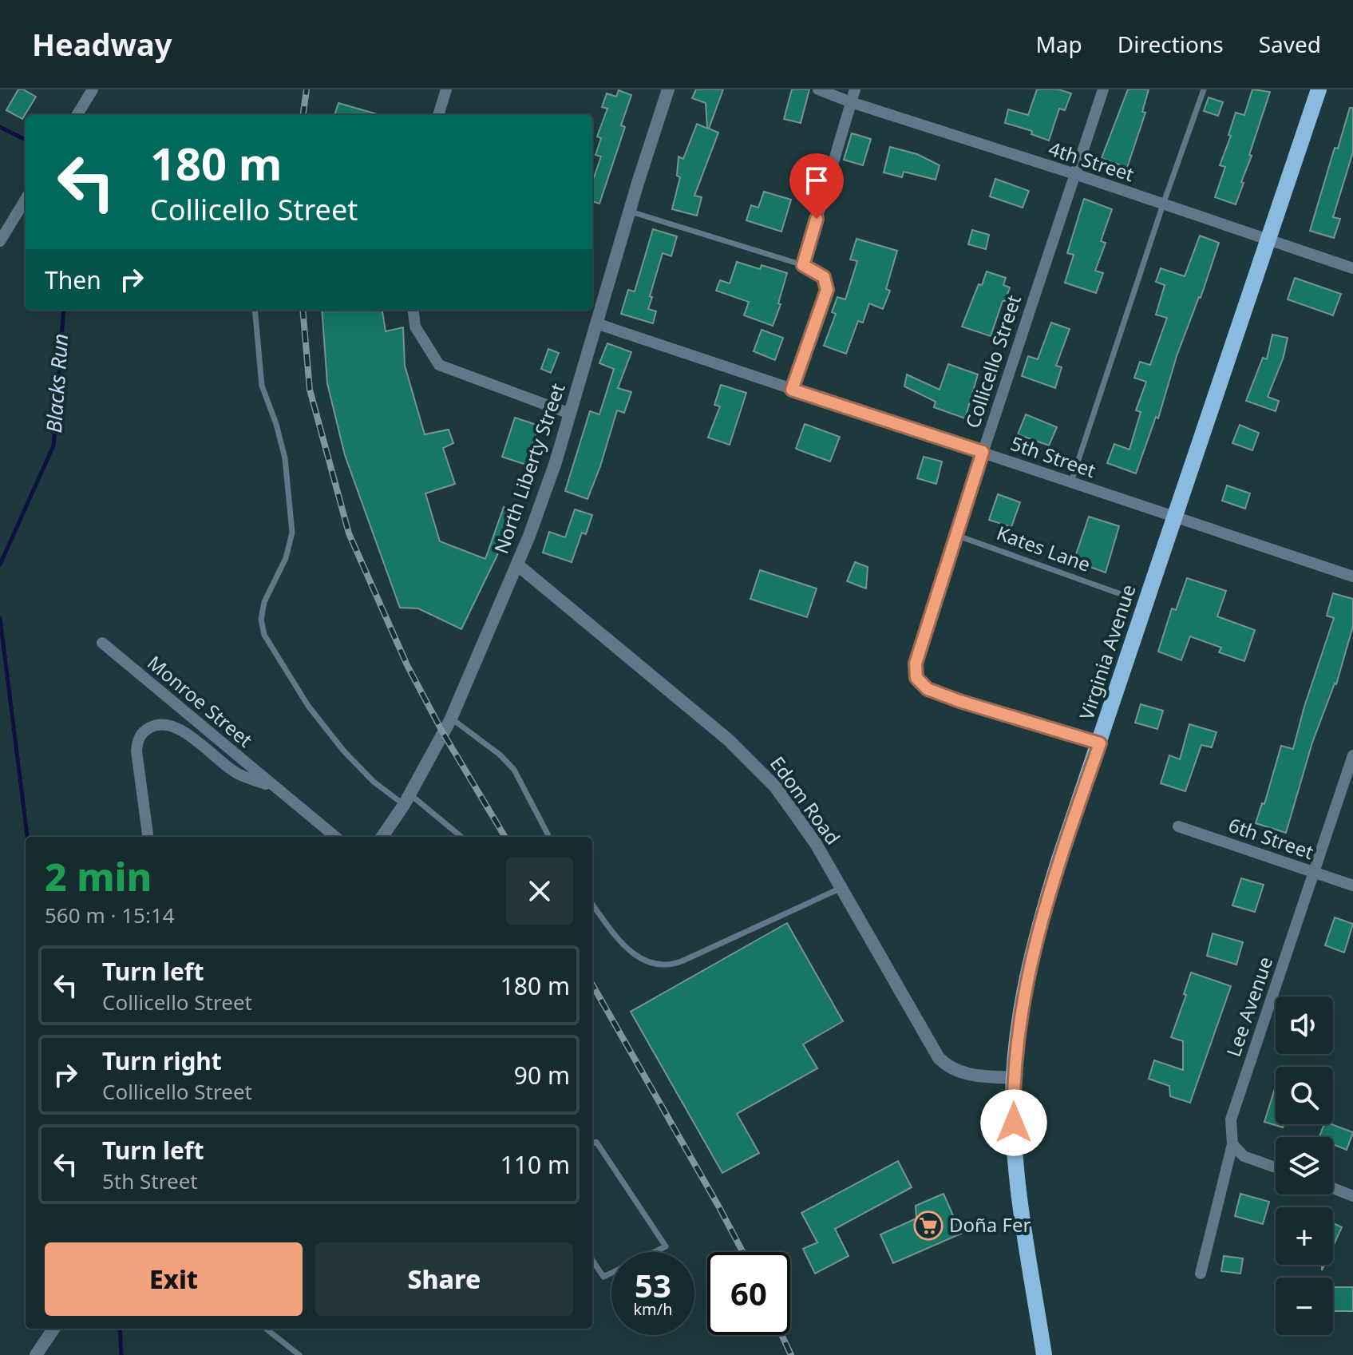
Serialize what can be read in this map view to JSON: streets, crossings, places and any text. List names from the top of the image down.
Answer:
{
  "streets": {
    "main road": ["Virginia Avenue"],
    "street": [
      "4th Street",
      "Collicello Street",
      "5th Street",
      "North Liberty Street",
      "Monroe Street",
      "Edom Road",
      "6th Street",
      "Lee Avenue"
    ],
    "lane": ["Kates Lane"]
  },
  "crossings": [
    ["4th Street", "Collicello Street"],
    ["4th Street", "Virginia Avenue"],
    ["Collicello Street", "5th Street"],
    ["Collicello Street", "Kates Lane"],
    ["Collicello Street", "Virginia Avenue"],
    ["5th Street", "North Liberty Street"],
    ["5th Street", "Virginia Avenue"],
    ["North Liberty Street", "Edom Road"],
    ["Virginia Avenue", "Edom Road"],
    ["6th Street", "Lee Avenue"]
  ],
  "water": ["Blacks Run"],
  "places": {
    "supermarket": ["Doña Fer"]
  },
  "page": {
    "header": "Headway",
    "nav": ["Map", "Directions", "Saved"],
    "turn": ["180 m", "Collicello Street"],
    "then": "Then",
    "heading": ["2 min", "560 m · 15:14"],
    "list": [
      {
        "name": "Turn left",
        "note": "Collicello Street",
        "value": "180 m"
      },
      {
        "name": "Turn right",
        "note": "Collicello Street",
        "value": "90 m"
      },
      {
        "name": "Turn left",
        "note": "5th Street",
        "value": "110 m"
      }
    ],
    "map_buttons": ["+", "−"],
    "buttons": ["Exit", "Share"],
    "speed": "53 km/h",
    "limit": "60"
  }
}
